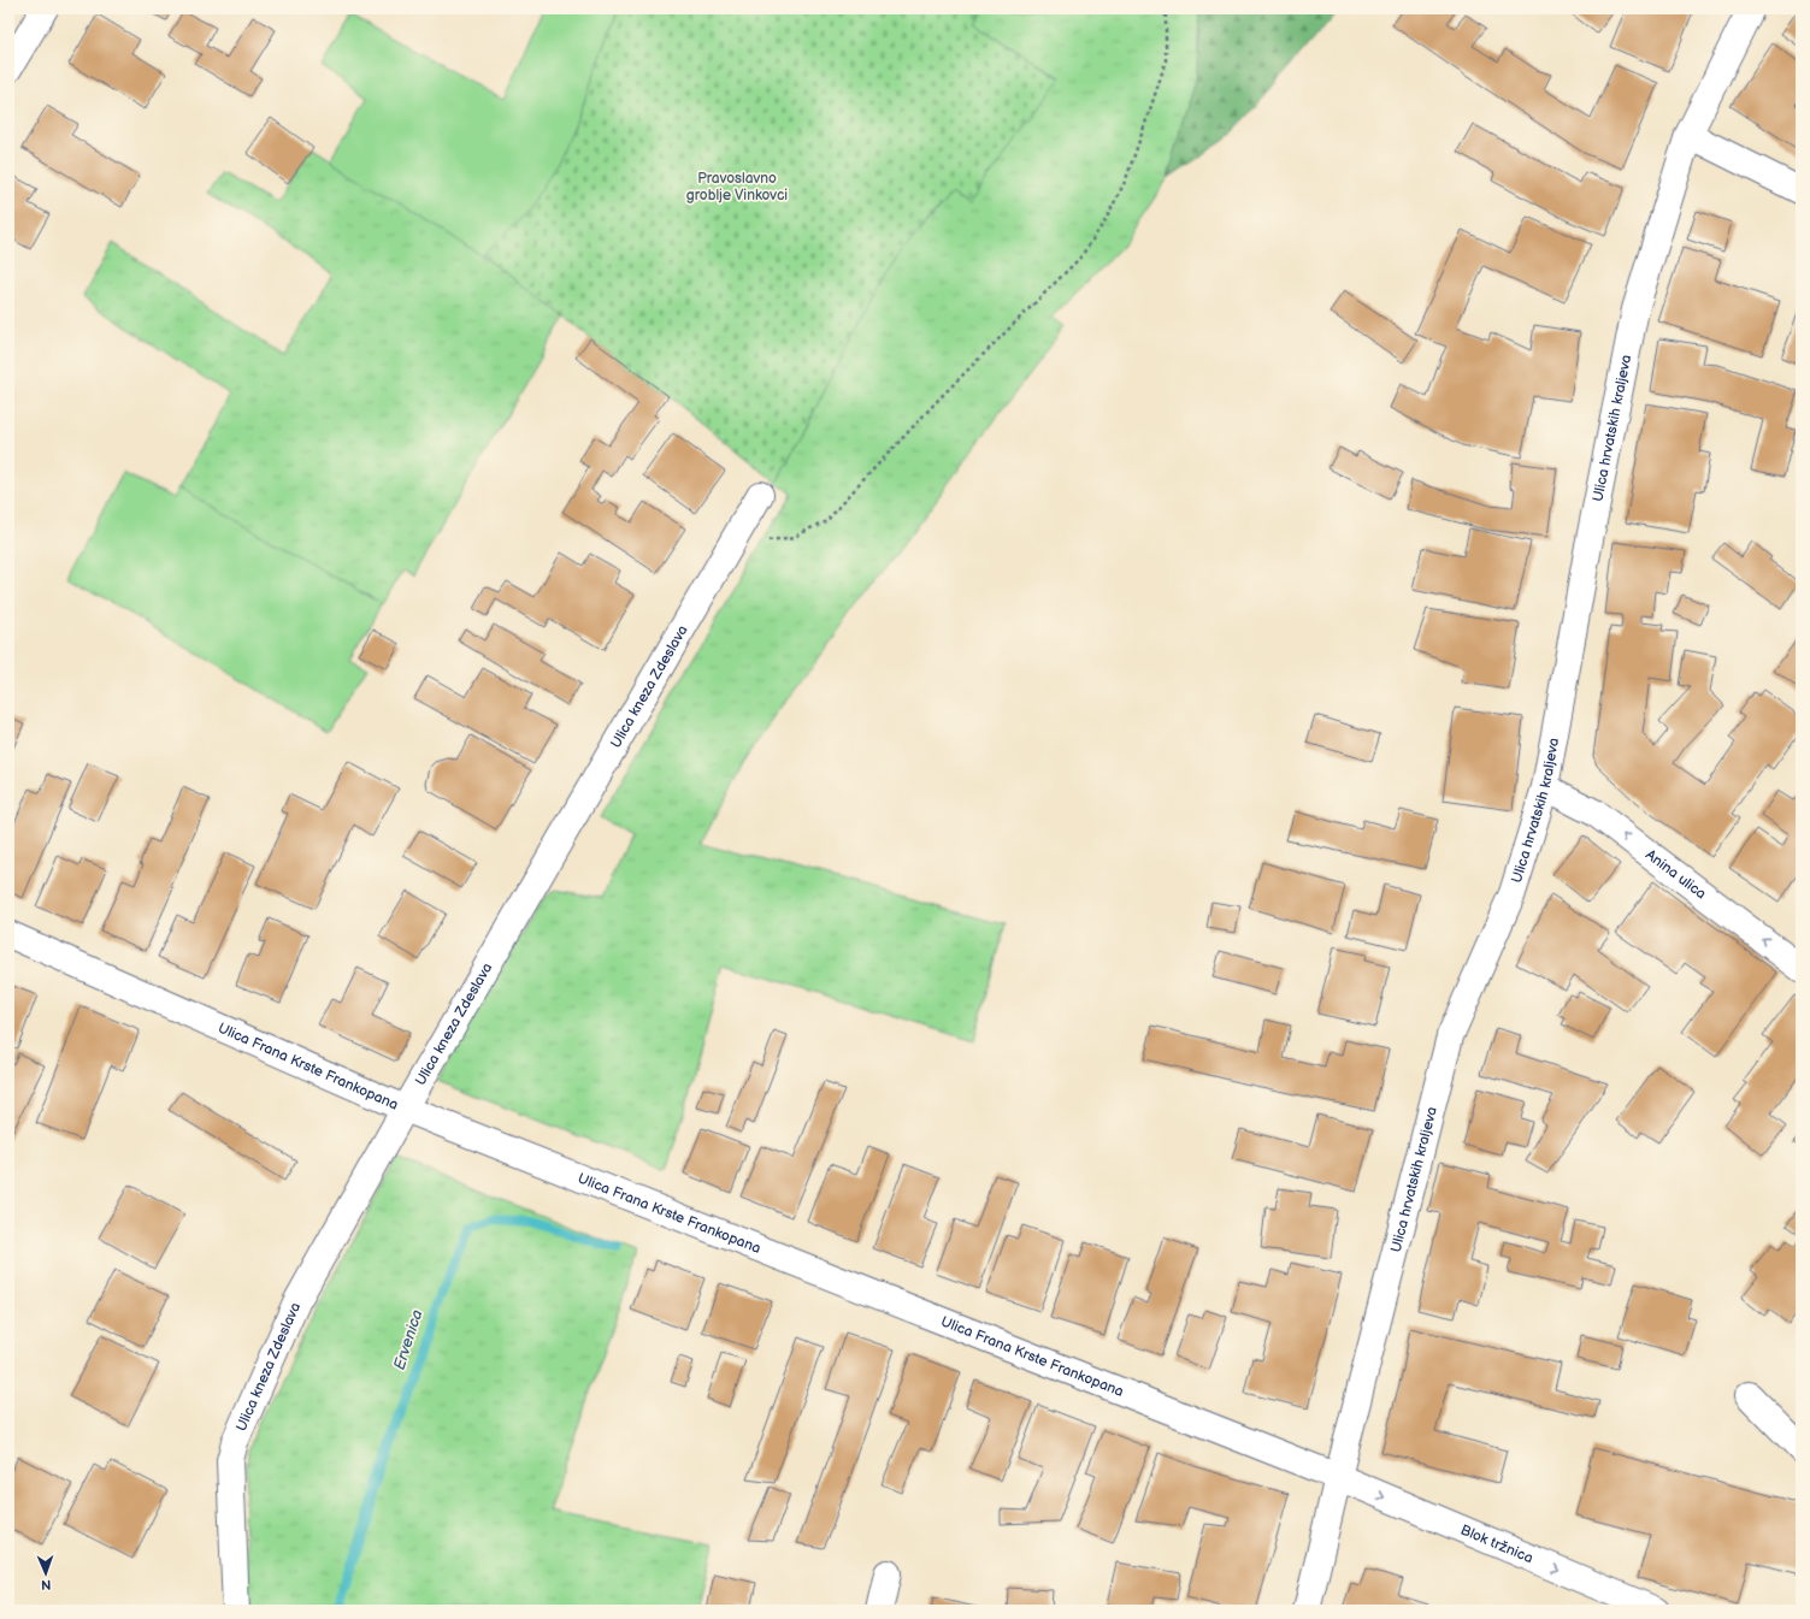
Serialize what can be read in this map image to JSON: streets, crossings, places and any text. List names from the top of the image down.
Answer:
{
  "streets": {
    "street": [
      "Ulica hrvatskih kraljeva",
      "Ulica kneza Zdeslava",
      "Anina ulica",
      "Ulica Frana Krste Frankopana",
      "Blok tržnica"
    ]
  },
  "crossings": [
    ["Ulica hrvatskih kraljeva", "Anina ulica"],
    ["Ulica hrvatskih kraljeva", "Ulica Frana Krste Frankopana"],
    ["Ulica hrvatskih kraljeva", "Blok tržnica"],
    ["Ulica kneza Zdeslava", "Ulica Frana Krste Frankopana"],
    ["Ulica Frana Krste Frankopana", "Blok tržnica"]
  ],
  "one_way": ["Anina ulica", "Blok tržnica"],
  "water": ["Ervenica"],
  "parks": ["Pravoslavno groblje Vinkovci"],
  "north": "bottom"
}
